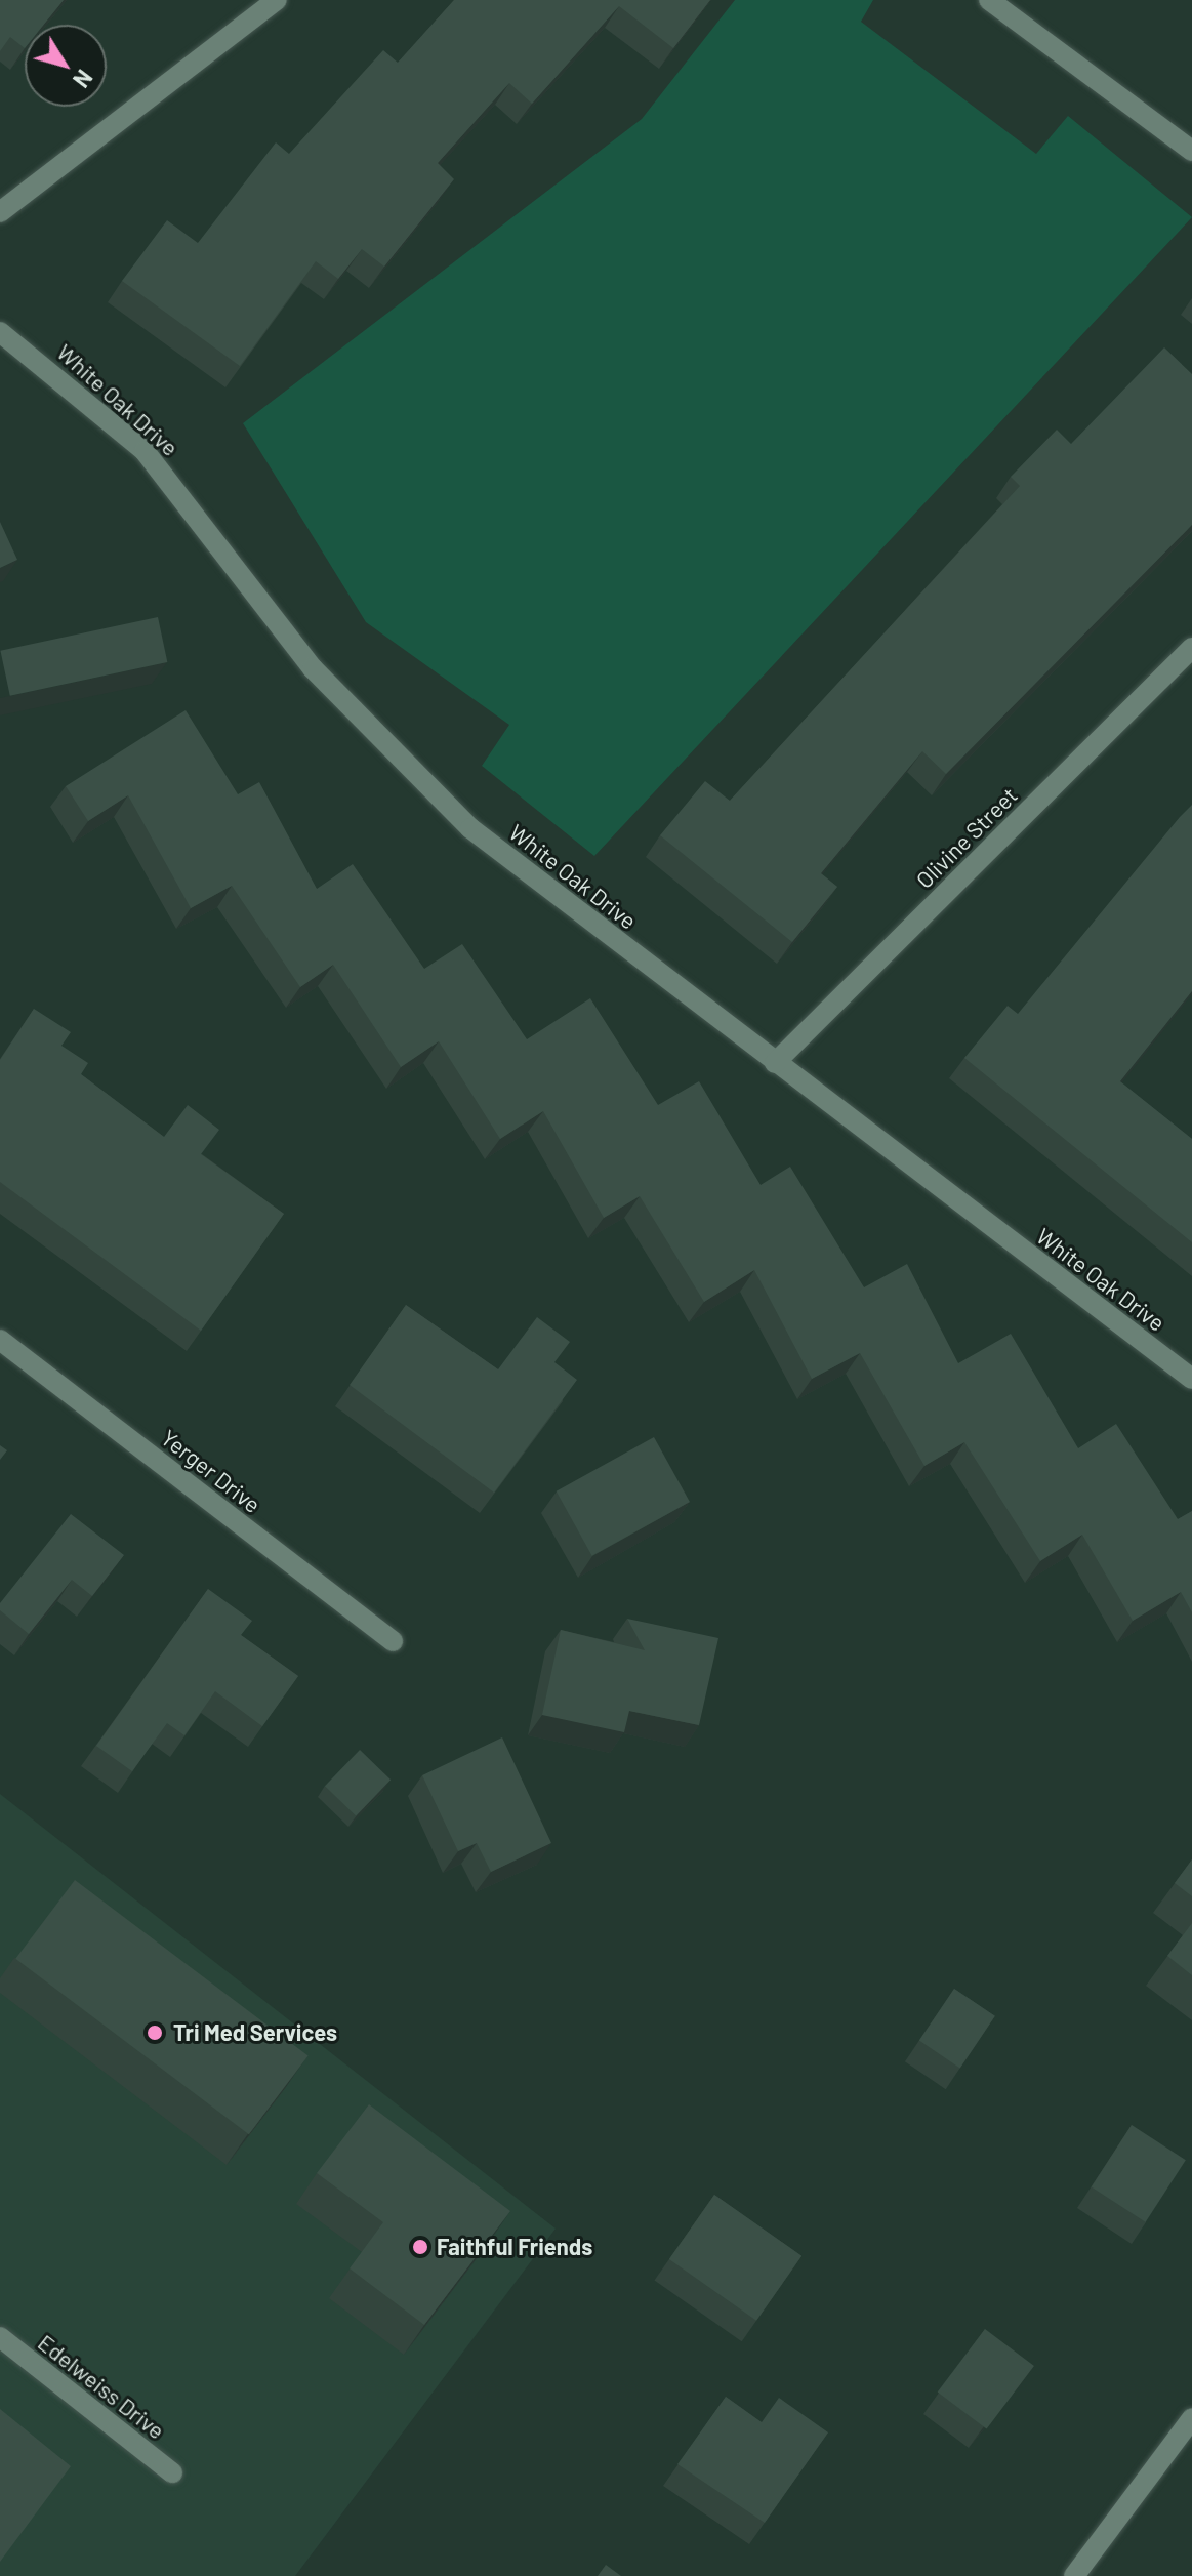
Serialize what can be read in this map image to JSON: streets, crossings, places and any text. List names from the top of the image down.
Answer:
{
  "streets": {
    "street": [
      "White Oak Drive",
      "Olivine Street",
      "Yerger Drive",
      "Edelweiss Drive"
    ]
  },
  "crossings": [
    ["White Oak Drive", "Olivine Street"]
  ],
  "places": ["Tri Med Services", "Faithful Friends"],
  "north": "bottom right"
}
